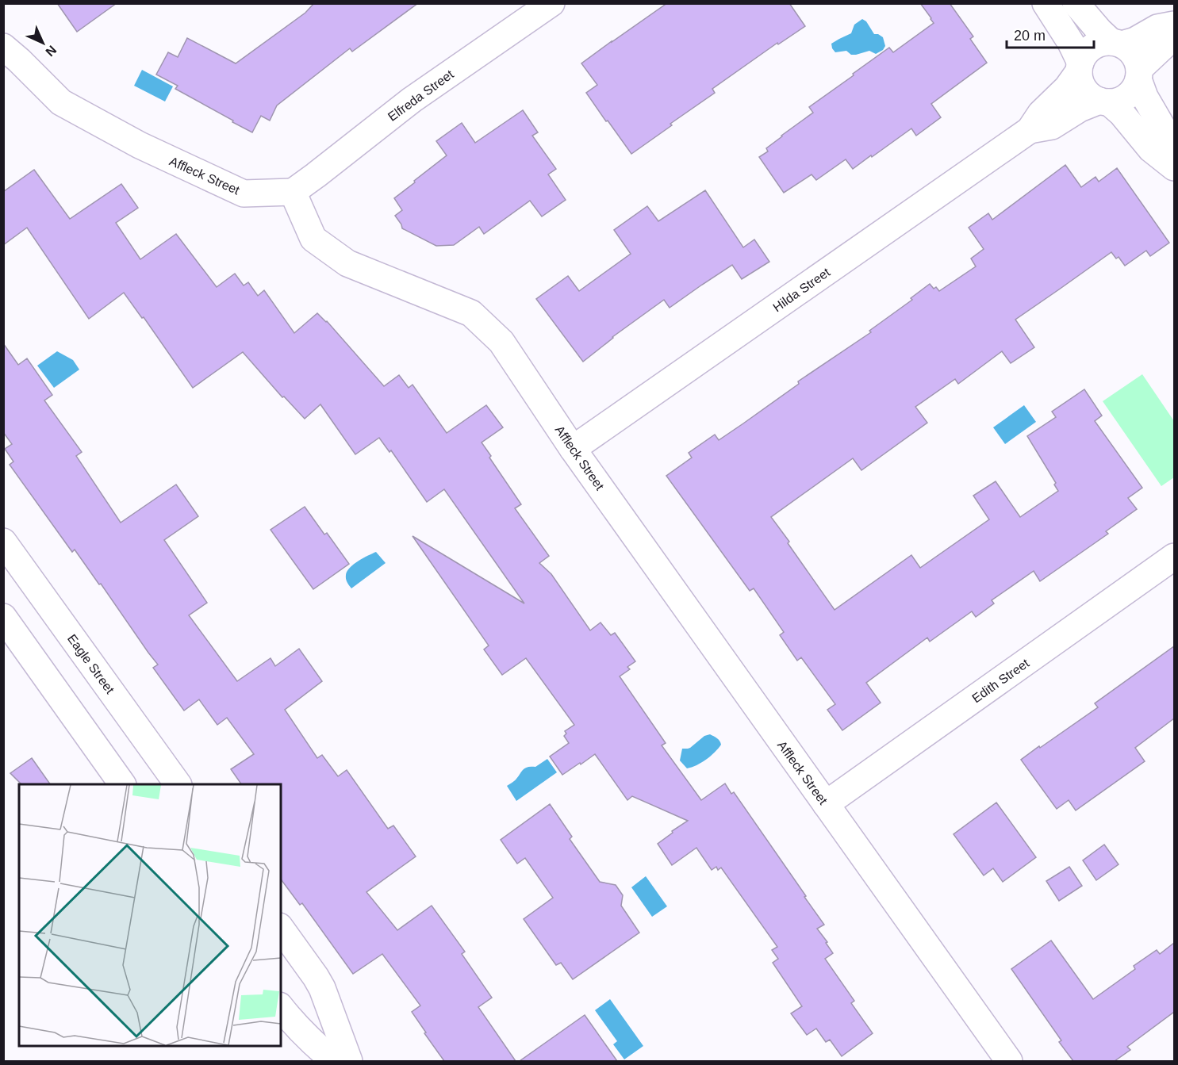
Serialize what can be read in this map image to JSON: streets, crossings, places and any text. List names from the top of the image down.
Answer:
{
  "streets": {
    "street": [
      "Elfreda Street",
      "Affleck Street",
      "Hilda Street",
      "Eagle Street",
      "Edith Street"
    ]
  },
  "crossings": [
    ["Elfreda Street", "Affleck Street"],
    ["Affleck Street", "Hilda Street"],
    ["Affleck Street", "Edith Street"]
  ],
  "scale_bar": "20 m",
  "north": "bottom right"
}
